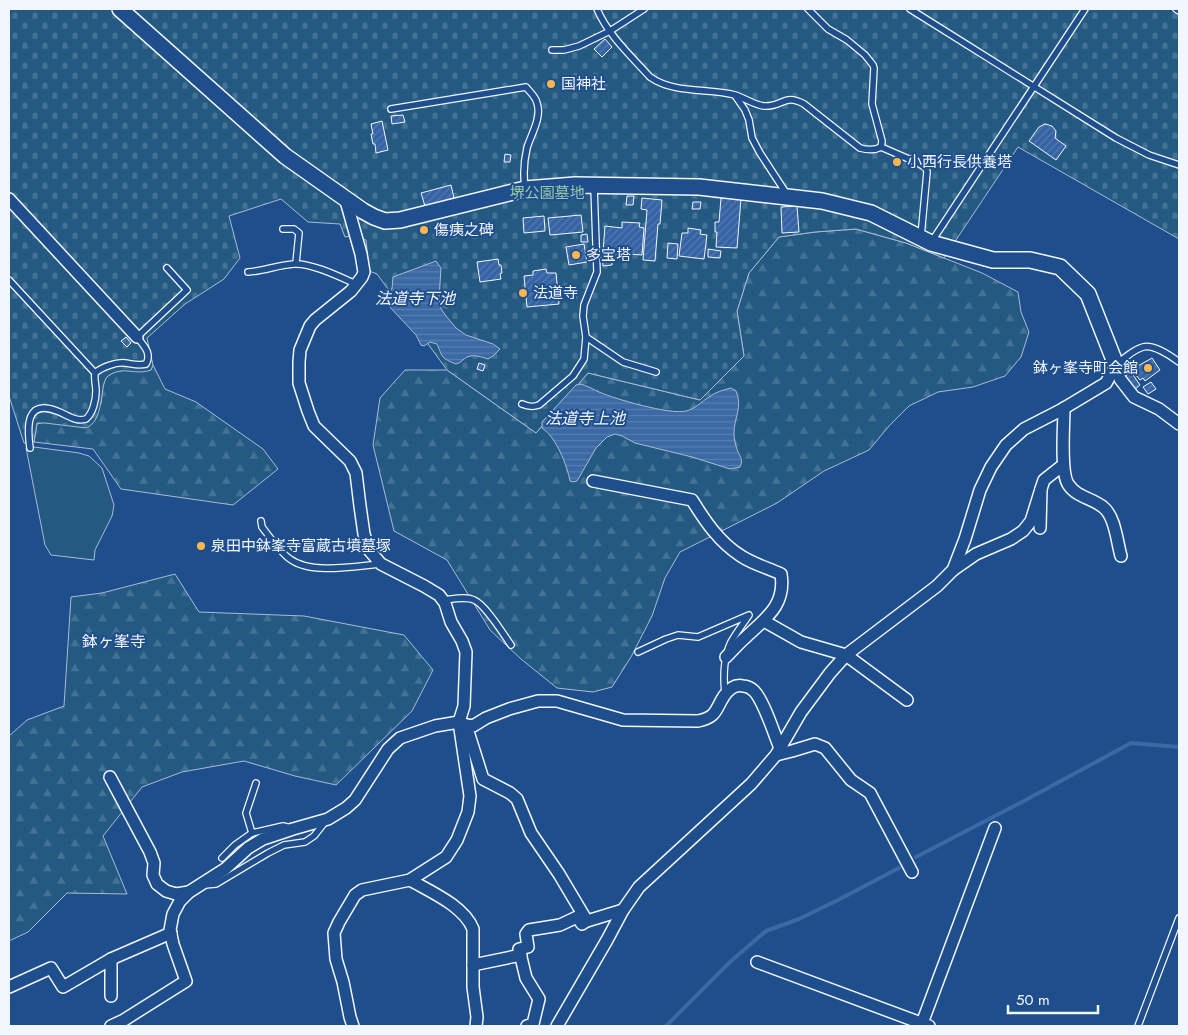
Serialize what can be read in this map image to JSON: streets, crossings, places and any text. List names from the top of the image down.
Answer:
{
  "districts": ["鉢ヶ峯寺"],
  "water": ["法道寺下池", "法道寺上池"],
  "parks": ["堺公園墓地"],
  "places": [
    "国神社",
    "小西行長供養塔",
    "傷痍之碑",
    "多宝塔",
    "法道寺",
    "鉢ヶ峯寺町会館",
    "泉田中鉢峯寺富蔵古墳墓塚"
  ],
  "scale_bar": "50 m"
}
